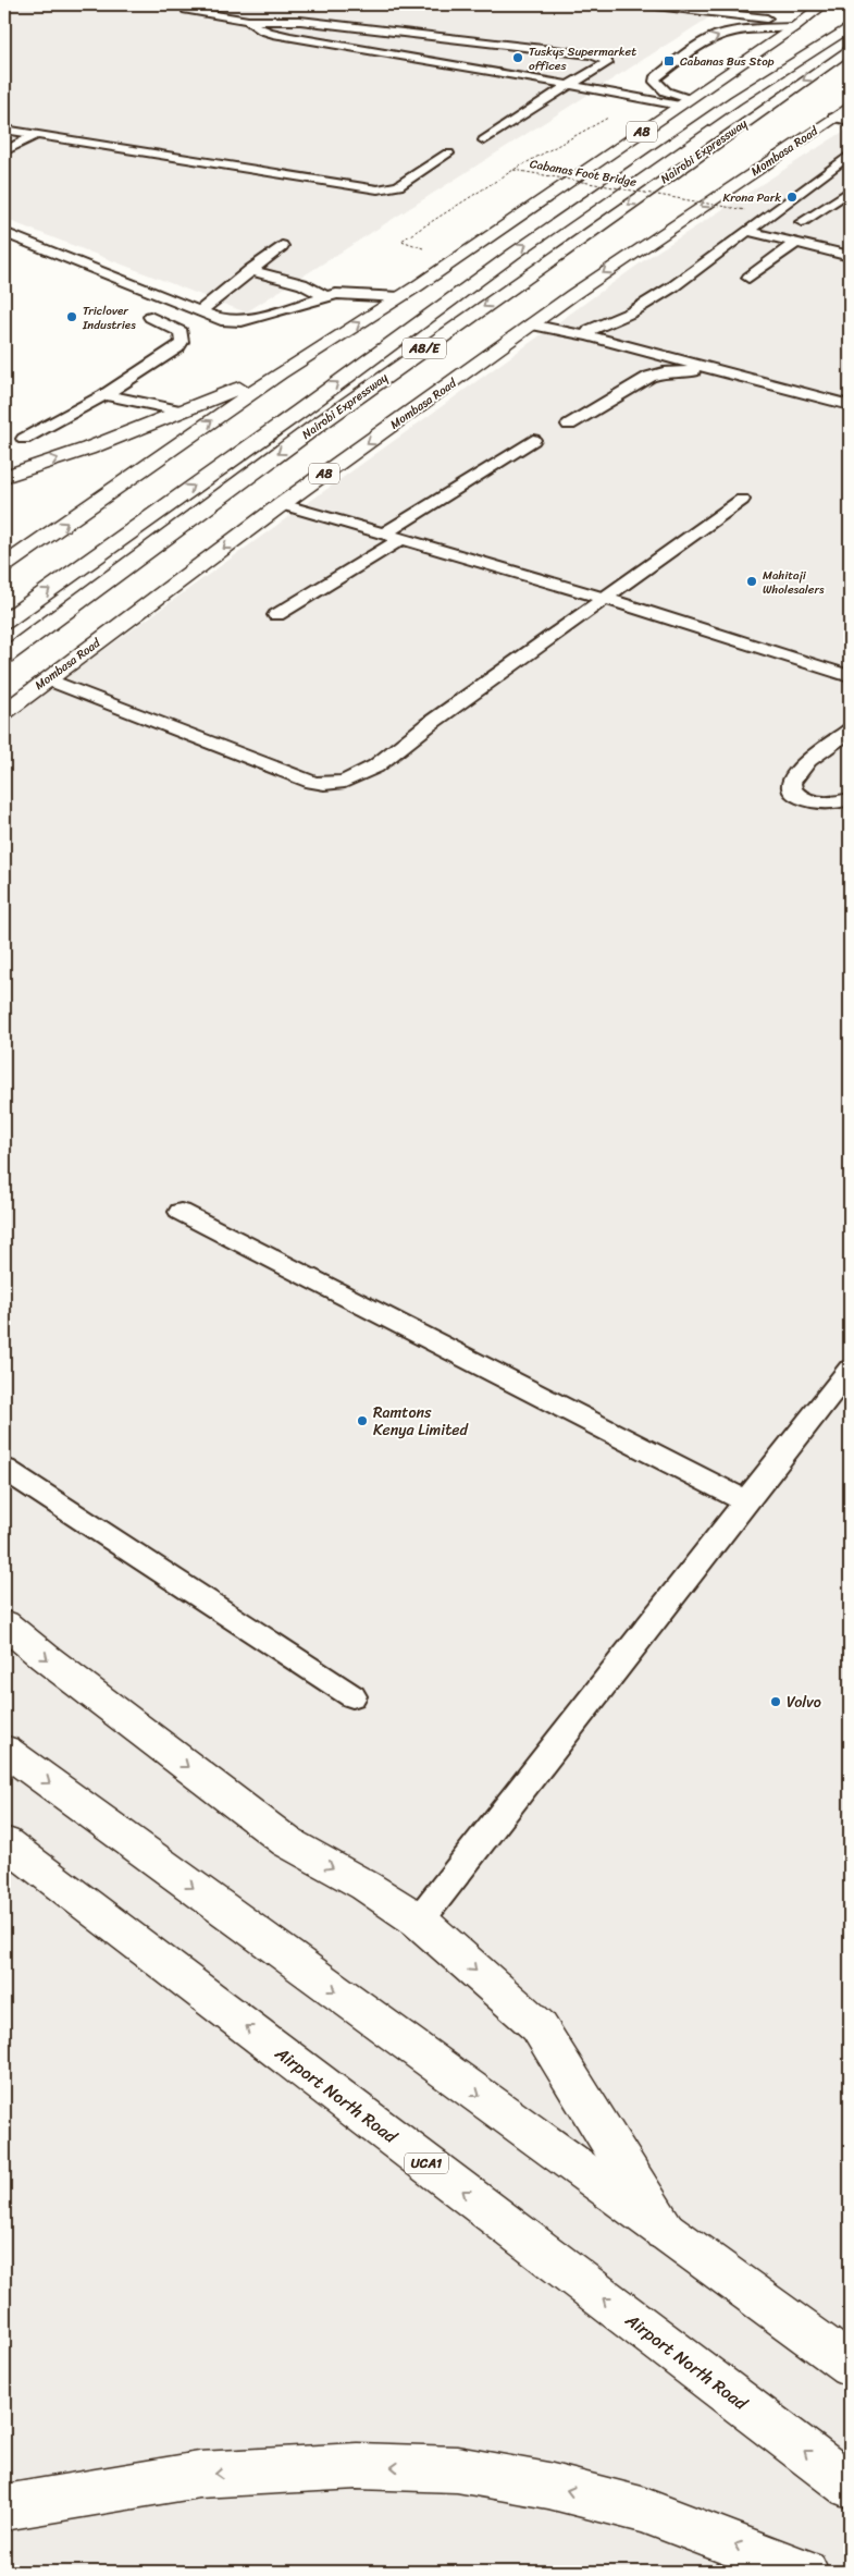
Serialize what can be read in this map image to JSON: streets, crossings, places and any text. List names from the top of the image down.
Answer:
{
  "streets": {
    "main road": [
      "A8",
      "Nairobi Expressway",
      "Mombasa Road",
      "A8/E",
      "Airport North Road",
      "UCA1"
    ],
    "path": ["Cabanas Foot Bridge"]
  },
  "places": {
    "other": [
      "Tuskys Supermarket offices",
      "Krona Park",
      "Triclover Industries",
      "Mahitaji Wholesalers",
      "Ramtons Kenya Limited",
      "Volvo"
    ],
    "transit": ["Cabanas Bus Stop"]
  }
}
